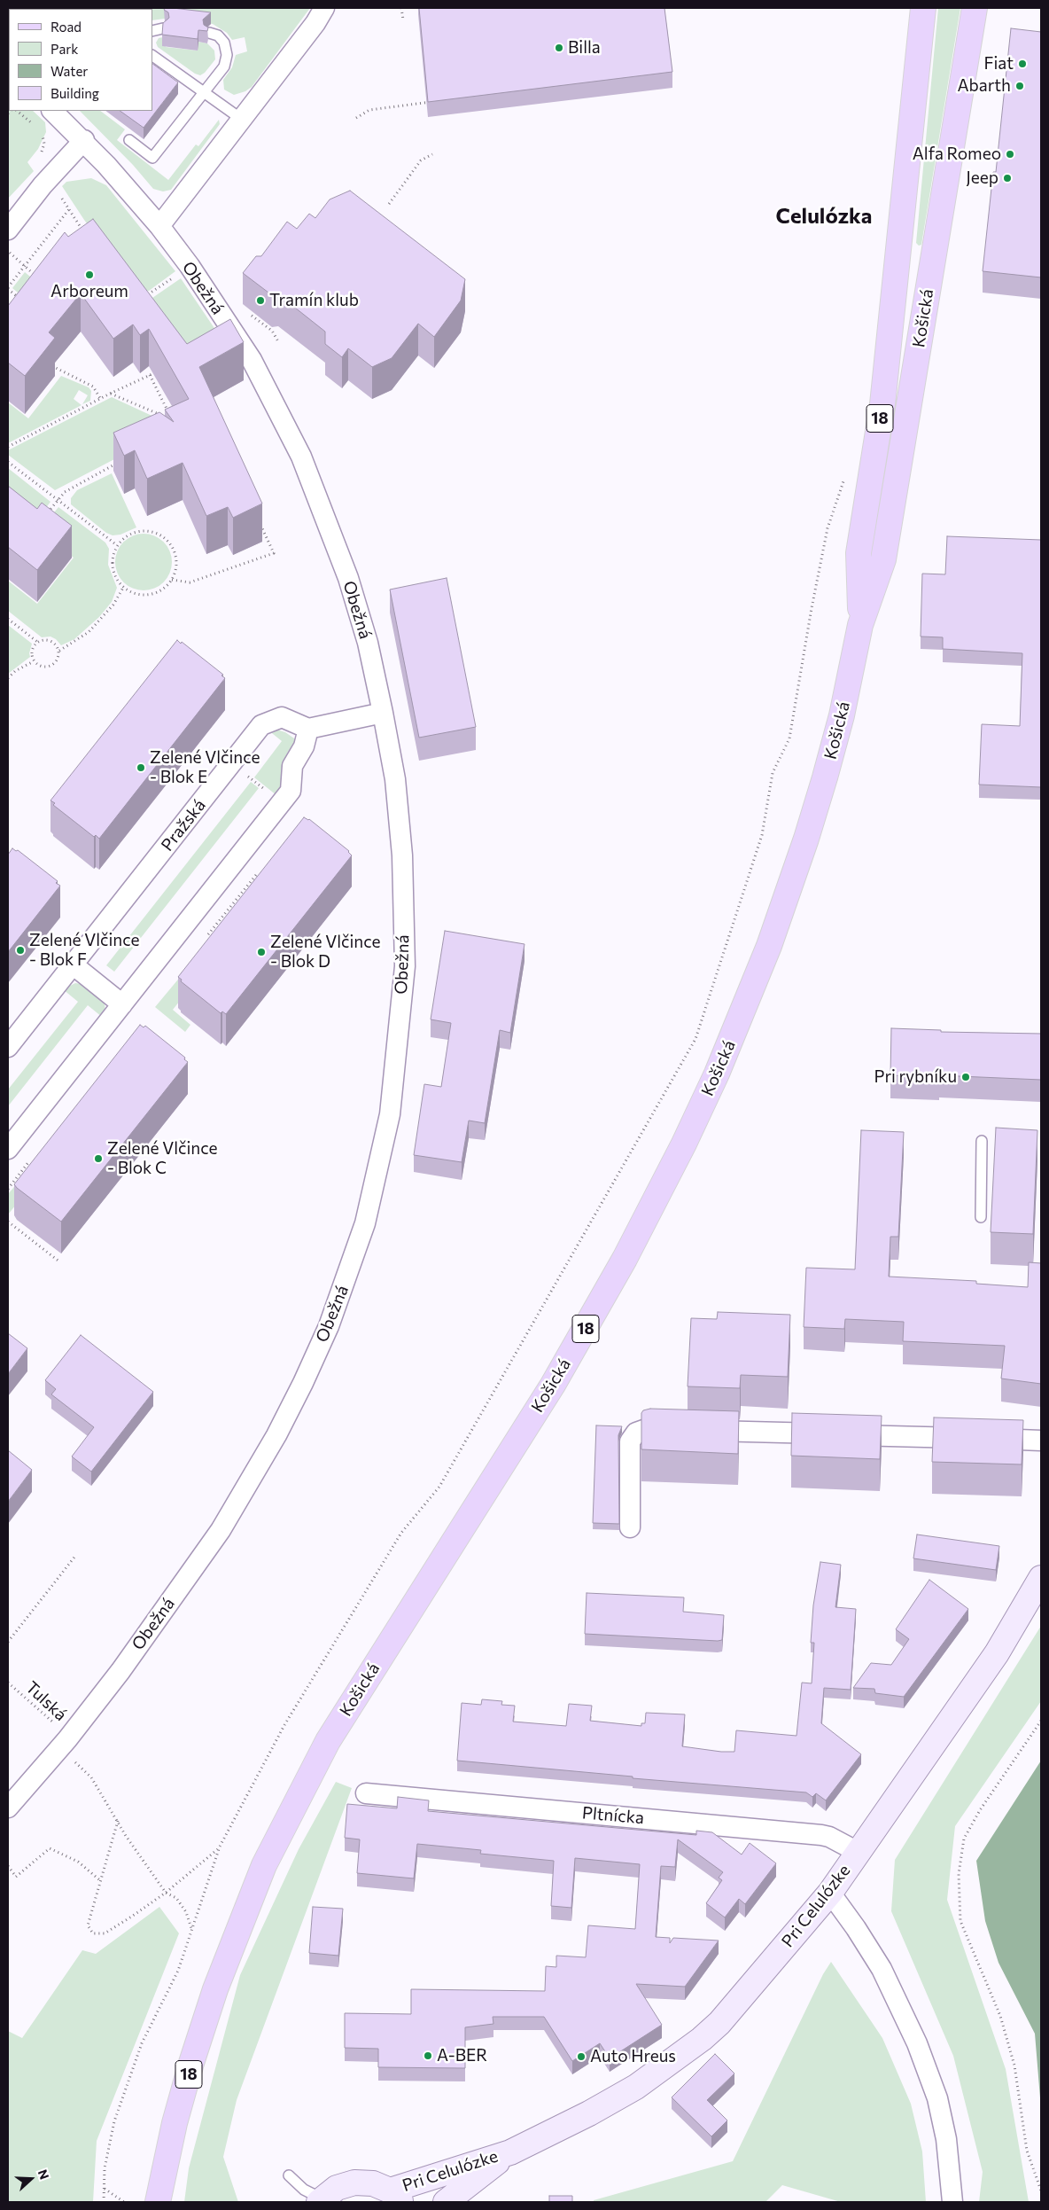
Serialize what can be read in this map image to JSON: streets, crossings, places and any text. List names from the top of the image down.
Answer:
{
  "streets": {
    "main road": ["Košická", "18"],
    "street": [
      "Obežná",
      "Pražská",
      "Pltnícka",
      "Pri Celulózke"
    ],
    "path": ["Tulská"]
  },
  "crossings": [
    ["Obežná", "Tulská"],
    ["Pltnícka", "Pri Celulózke"]
  ],
  "districts": ["Celulózka"],
  "places": [
    "Billa",
    "Fiat",
    "Abarth",
    "Alfa Romeo",
    "Jeep",
    "Arboreum",
    "Tramín klub",
    "Zelené Vlčince - Blok E",
    "Zelené Vlčince - Blok F",
    "Zelené Vlčince - Blok D",
    "Pri rybníku",
    "Zelené Vlčince - Blok C",
    "A-BER",
    "Auto Hreus"
  ],
  "legend": [
    "Road",
    "Park",
    "Water",
    "Building"
  ],
  "north": "right"
}
